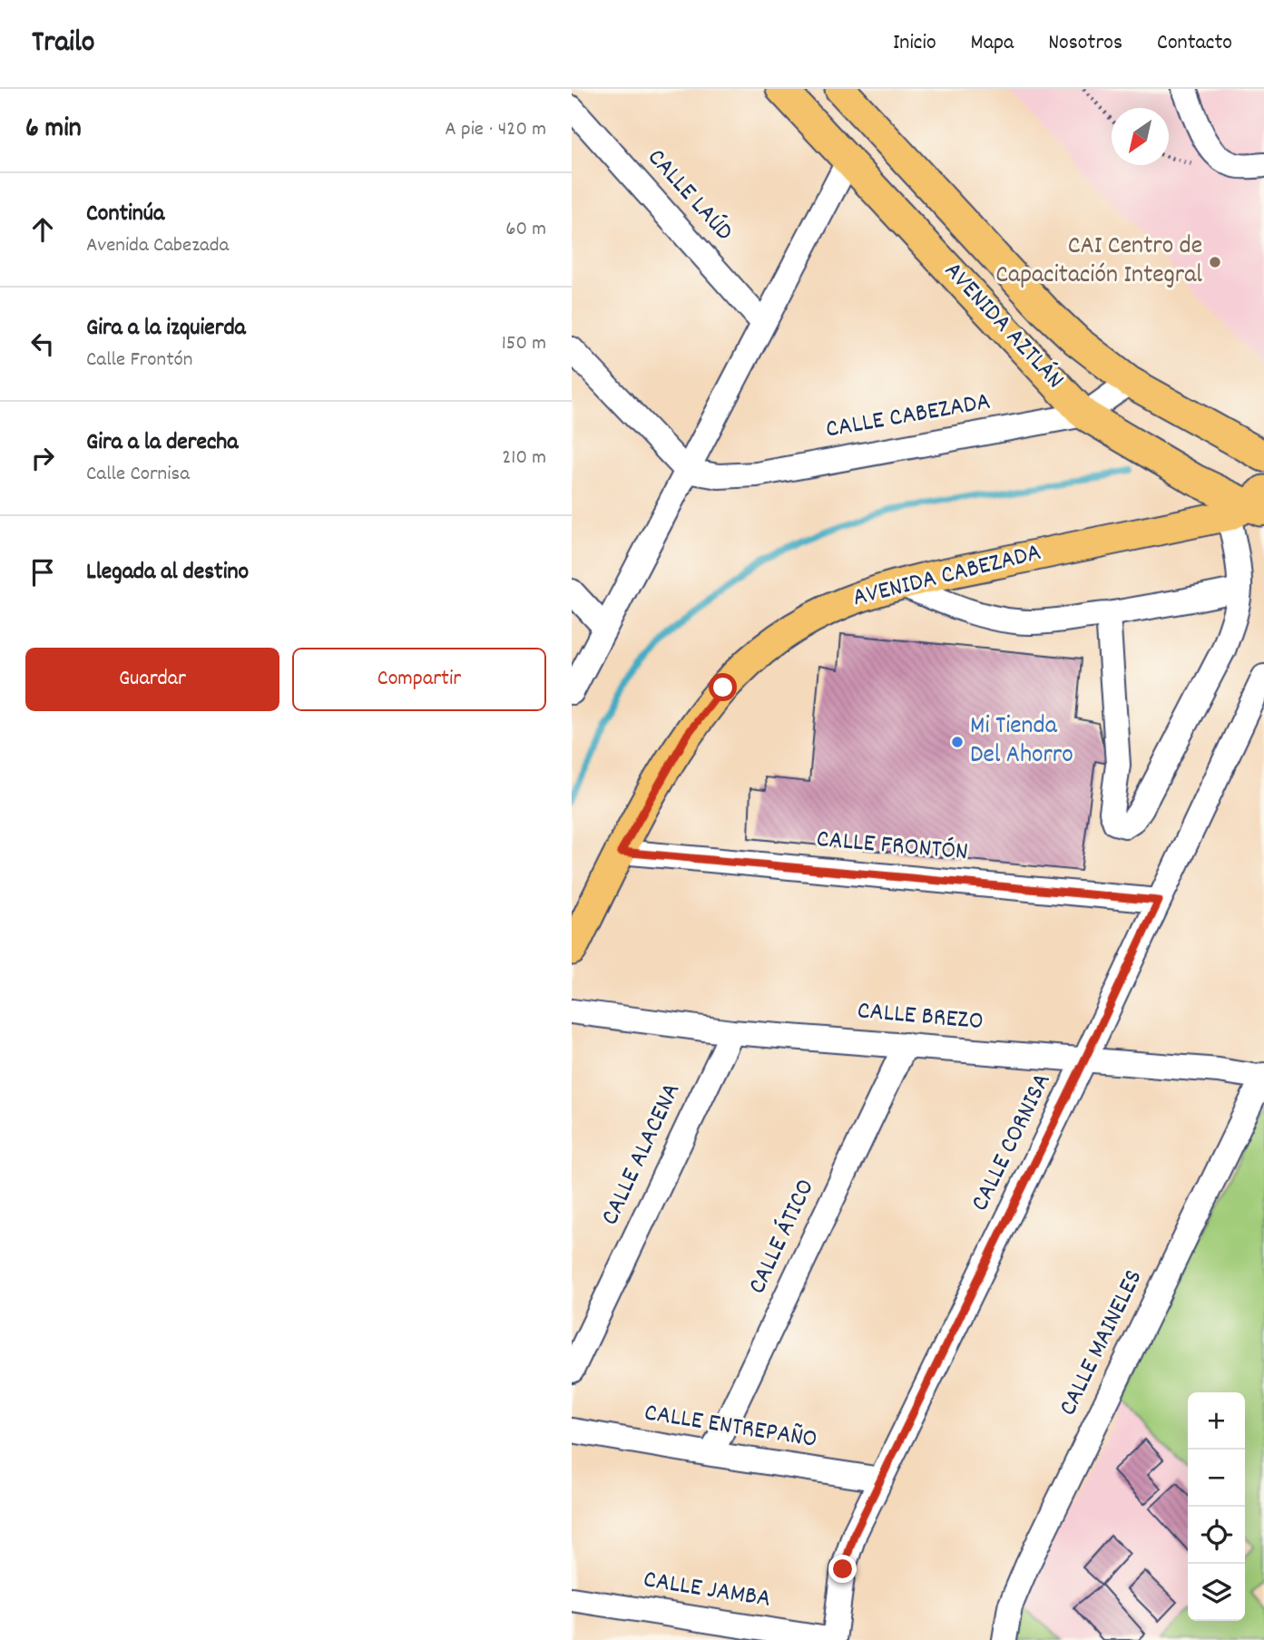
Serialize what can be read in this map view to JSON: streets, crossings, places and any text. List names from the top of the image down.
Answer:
{
  "streets": {
    "main road": ["AVENIDA AZTLÁN", "AVENIDA CABEZADA"],
    "street": [
      "CALLE LAÚD",
      "CALLE CABEZADA",
      "CALLE FRONTÓN",
      "CALLE BREZO",
      "CALLE CORNISA",
      "CALLE ALACENA",
      "CALLE ÁTICO",
      "CALLE MAINELES",
      "CALLE ENTREPAÑO",
      "CALLE JAMBA"
    ]
  },
  "crossings": [
    ["AVENIDA AZTLÁN", "CALLE CABEZADA"],
    ["AVENIDA AZTLÁN", "AVENIDA CABEZADA"],
    ["AVENIDA CABEZADA", "CALLE FRONTÓN"],
    ["CALLE FRONTÓN", "CALLE CORNISA"],
    ["CALLE BREZO", "CALLE CORNISA"],
    ["CALLE BREZO", "CALLE ALACENA"],
    ["CALLE BREZO", "CALLE ÁTICO"],
    ["CALLE BREZO", "CALLE MAINELES"],
    ["CALLE CORNISA", "CALLE ENTREPAÑO"],
    ["CALLE CORNISA", "CALLE JAMBA"],
    ["CALLE ÁTICO", "CALLE ENTREPAÑO"]
  ],
  "places": ["CAI Centro de Capacitación Integral", "Mi Tienda Del Ahorro"],
  "north": "bottom left",
  "page": {
    "header": "Trailo",
    "nav": [
      "Inicio",
      "Mapa",
      "Nosotros",
      "Contacto"
    ],
    "heading": ["6 min", "A pie · 420 m"],
    "list": [
      ["Continúa", "Avenida Cabezada", "60 m"],
      ["Gira a la izquierda", "Calle Frontón", "150 m"],
      ["Gira a la derecha", "Calle Cornisa", "210 m"],
      "Llegada al destino"
    ],
    "buttons": ["Guardar", "Compartir"],
    "map_buttons": ["+", "−"]
  }
}
